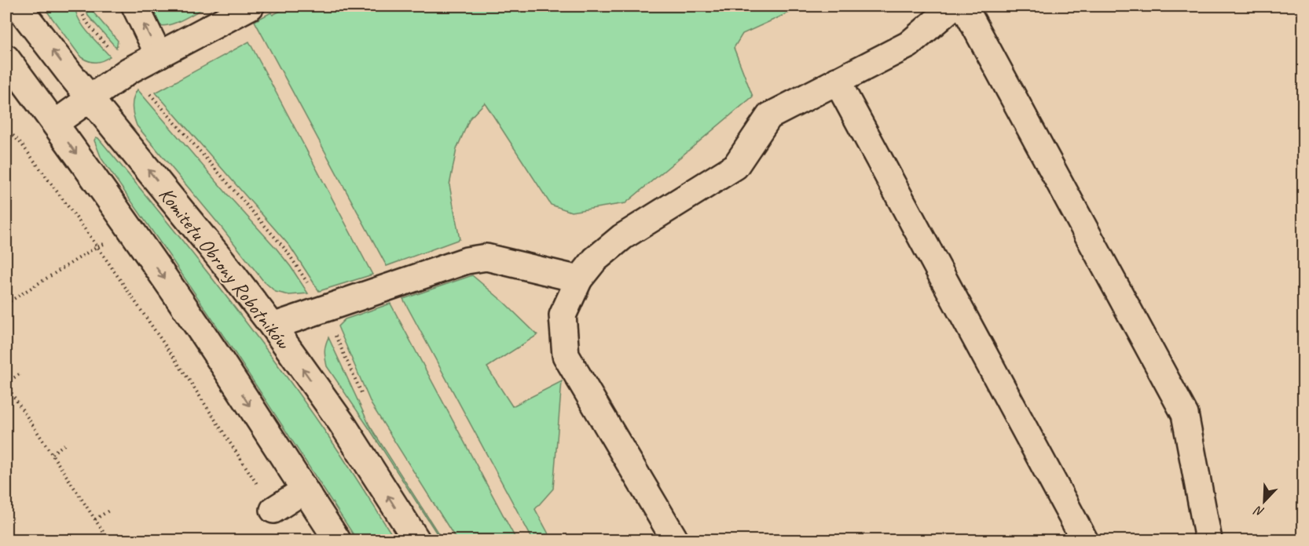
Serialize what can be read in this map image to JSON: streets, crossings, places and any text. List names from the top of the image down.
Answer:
{
  "streets": {
    "street": ["Komitetu Obrony Robotników"]
  },
  "north": "bottom left"
}
